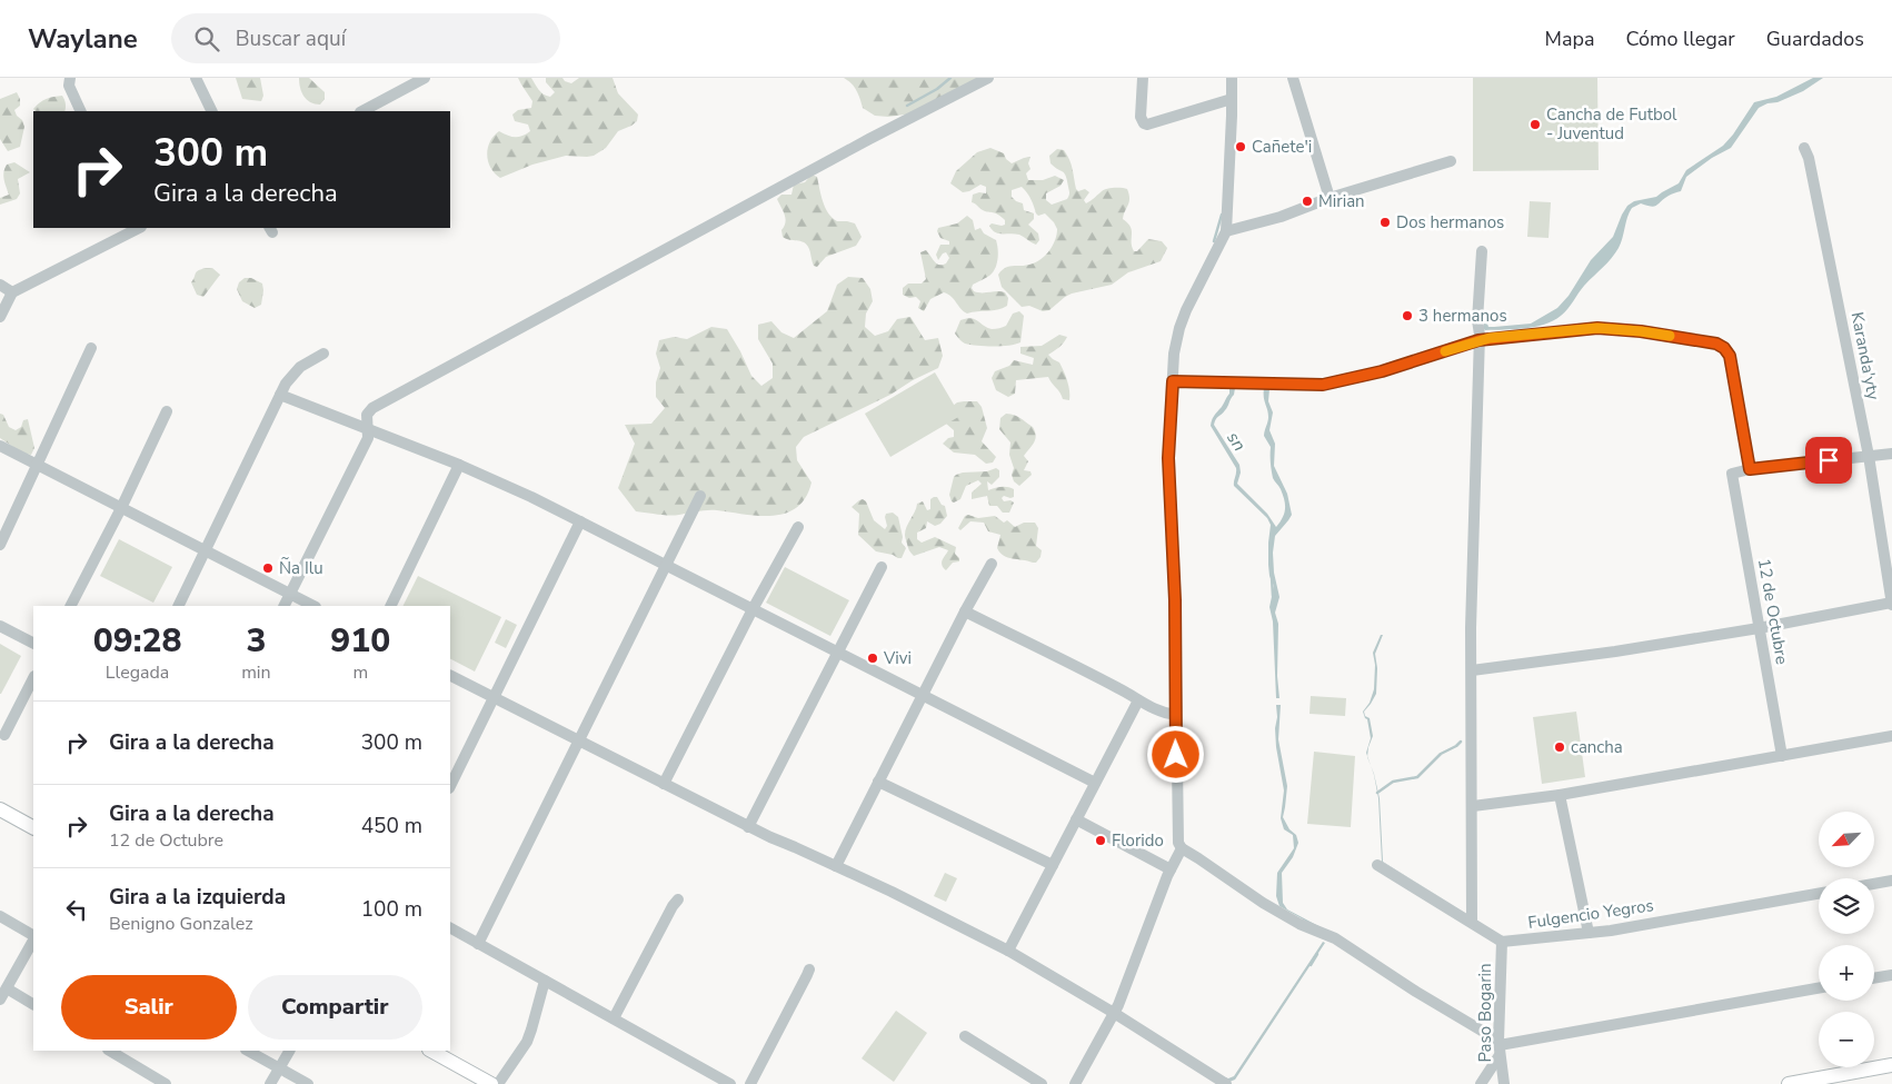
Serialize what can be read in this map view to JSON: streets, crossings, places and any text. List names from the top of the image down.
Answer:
{
  "streets": {
    "street": [
      "Karanda'yty",
      "12 de Octubre",
      "Fulgencio Yegros",
      "Paso Bogarin"
    ]
  },
  "crossings": [
    ["Fulgencio Yegros", "Paso Bogarin"]
  ],
  "water": ["sn"],
  "places": [
    "Cancha de Futbol - Juventud",
    "Cañete'i",
    "Mirian",
    "Dos hermanos",
    "3 hermanos",
    "Ña Ilu",
    "Vivi",
    "cancha",
    "Florido"
  ],
  "north": "bottom left",
  "page": {
    "header": "Waylane",
    "search": "Buscar aquí",
    "nav": ["Mapa", "Cómo llegar", "Guardados"],
    "turn": ["300 m", "Gira a la derecha"],
    "eta": [
      "09:28",
      "Llegada",
      "3",
      "min",
      "910",
      "m"
    ],
    "list": [
      {
        "name": "Gira a la derecha",
        "value": "300 m"
      },
      {
        "name": "Gira a la derecha",
        "note": "12 de Octubre",
        "value": "450 m"
      },
      {
        "name": "Gira a la izquierda",
        "note": "Benigno Gonzalez",
        "value": "100 m"
      }
    ],
    "map_buttons": ["+", "−"],
    "buttons": ["Salir", "Compartir"]
  }
}
